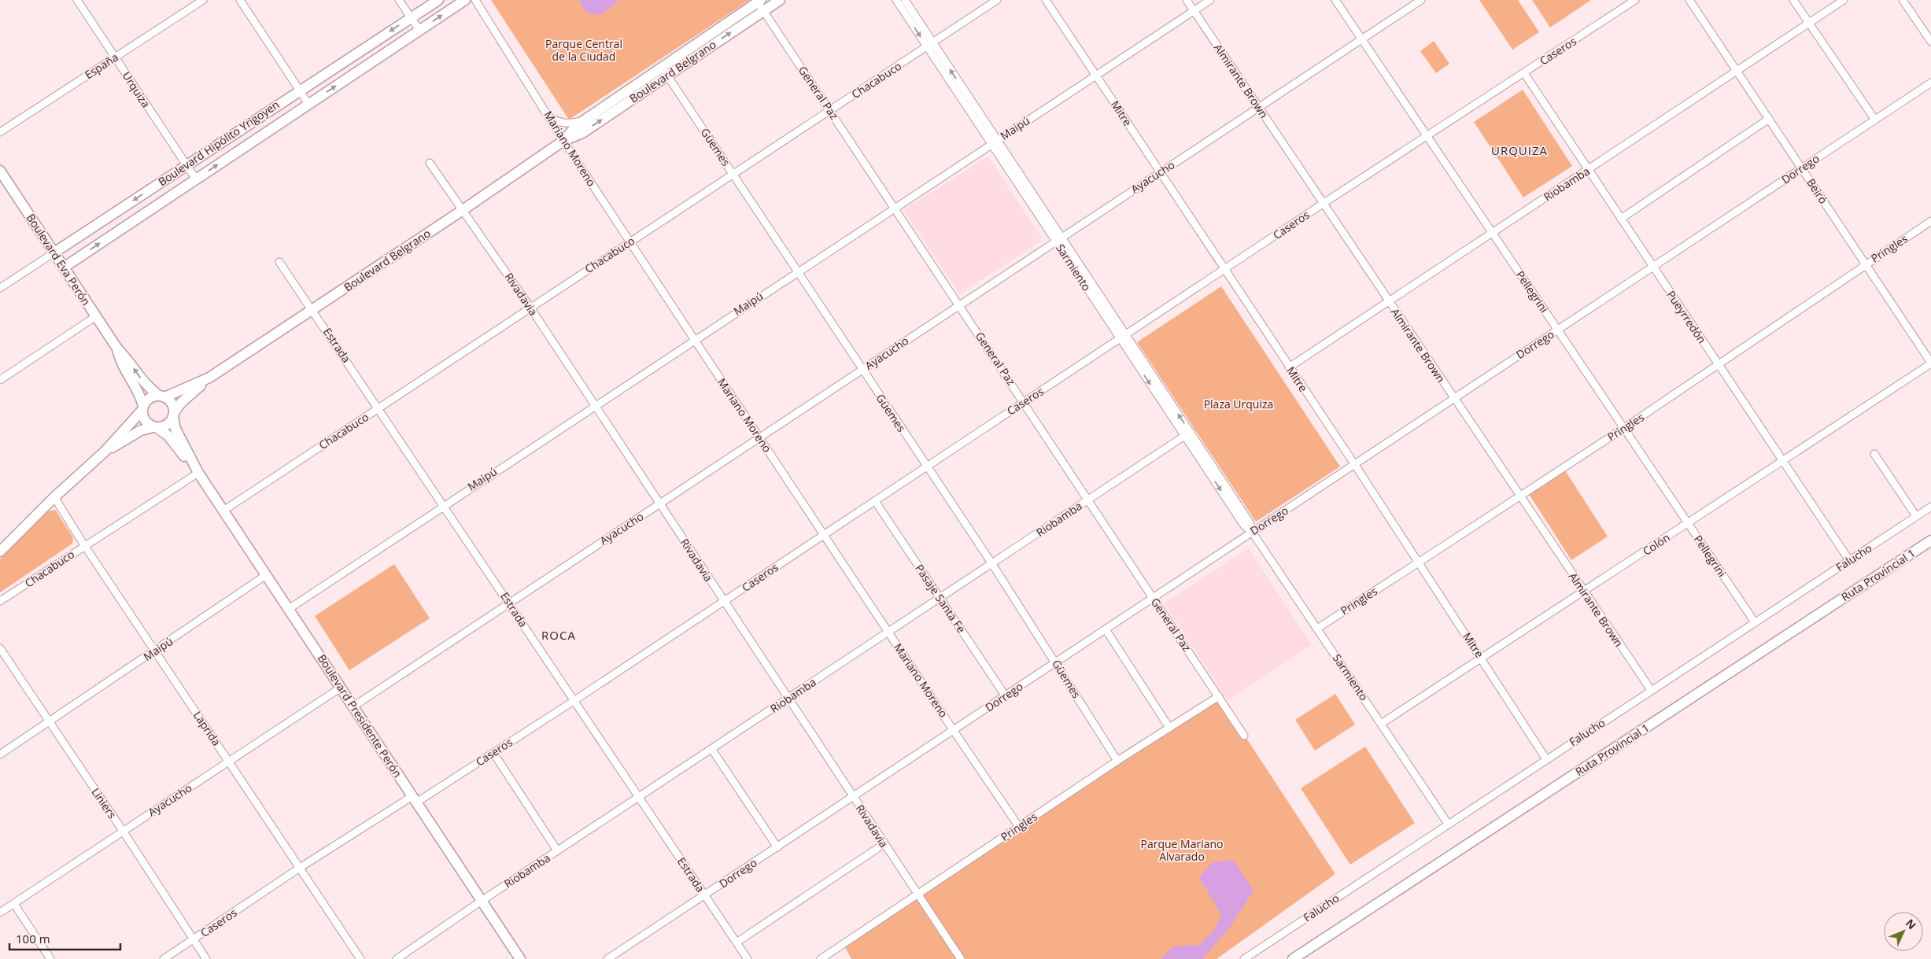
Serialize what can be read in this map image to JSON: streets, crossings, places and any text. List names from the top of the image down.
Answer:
{
  "streets": {
    "street": [
      "Caseros",
      "España",
      "Boulevard Belgrano",
      "Chacabuco",
      "Almirante Brown",
      "Urquiza",
      "General Paz",
      "Mitre",
      "Maipú",
      "Boulevard Hipólito Yrigoyen",
      "Güemes",
      "Mariano Moreno",
      "Dorrego",
      "Ayacucho",
      "Riobamba",
      "Beiró",
      "Pringles",
      "Boulevard Eva Perón",
      "Sarmiento",
      "Pellegrini",
      "Rivadavia",
      "Pueyrredón",
      "Estrada",
      "Colón",
      "Falucho",
      "Ruta Provincial 1",
      "Pasaje Santa Fe",
      "Boulevard Presidente Perón",
      "Laprida",
      "Liniers"
    ]
  },
  "crossings": [
    ["Caseros", "Almirante Brown"],
    ["Caseros", "General Paz"],
    ["Caseros", "Mitre"],
    ["Caseros", "Güemes"],
    ["Caseros", "Mariano Moreno"],
    ["Caseros", "Sarmiento"],
    ["Caseros", "Pellegrini"],
    ["Caseros", "Rivadavia"],
    ["Caseros", "Pueyrredón"],
    ["Caseros", "Estrada"],
    ["Caseros", "Pasaje Santa Fe"],
    ["Caseros", "Boulevard Presidente Perón"],
    ["Caseros", "Laprida"],
    ["Caseros", "Liniers"],
    ["España", "Urquiza"],
    ["Boulevard Belgrano", "General Paz"],
    ["Boulevard Belgrano", "Güemes"],
    ["Boulevard Belgrano", "Mariano Moreno"],
    ["Boulevard Belgrano", "Rivadavia"],
    ["Boulevard Belgrano", "Estrada"],
    ["Boulevard Belgrano", "Boulevard Presidente Perón"],
    ["Chacabuco", "General Paz"],
    ["Chacabuco", "Güemes"],
    ["Chacabuco", "Mariano Moreno"],
    ["Chacabuco", "Sarmiento"],
    ["Chacabuco", "Rivadavia"],
    ["Chacabuco", "Estrada"],
    ["Chacabuco", "Boulevard Presidente Perón"],
    ["Chacabuco", "Laprida"],
    ["Almirante Brown", "Maipú"],
    ["Almirante Brown", "Dorrego"],
    ["Almirante Brown", "Ayacucho"],
    ["Almirante Brown", "Riobamba"],
    ["Almirante Brown", "Pringles"],
    ["Almirante Brown", "Colón"],
    ["Almirante Brown", "Falucho"],
    ["Urquiza", "Boulevard Hipólito Yrigoyen"],
    ["General Paz", "Maipú"],
    ["General Paz", "Dorrego"],
    ["General Paz", "Ayacucho"],
    ["General Paz", "Riobamba"],
    ["General Paz", "Pringles"],
    ["Mitre", "Maipú"],
    ["Mitre", "Dorrego"],
    ["Mitre", "Ayacucho"],
    ["Mitre", "Riobamba"],
    ["Mitre", "Pringles"],
    ["Mitre", "Colón"],
    ["Mitre", "Falucho"],
    ["Maipú", "Güemes"],
    ["Maipú", "Mariano Moreno"],
    ["Maipú", "Sarmiento"],
    ["Maipú", "Rivadavia"],
    ["Maipú", "Estrada"],
    ["Maipú", "Boulevard Presidente Perón"],
    ["Maipú", "Laprida"],
    ["Maipú", "Liniers"],
    ["Boulevard Hipólito Yrigoyen", "Boulevard Eva Perón"],
    ["Güemes", "Dorrego"],
    ["Güemes", "Ayacucho"],
    ["Güemes", "Riobamba"],
    ["Güemes", "Pringles"],
    ["Mariano Moreno", "Dorrego"],
    ["Mariano Moreno", "Ayacucho"],
    ["Mariano Moreno", "Riobamba"],
    ["Mariano Moreno", "Pringles"],
    ["Dorrego", "Beiró"],
    ["Dorrego", "Sarmiento"],
    ["Dorrego", "Pellegrini"],
    ["Dorrego", "Rivadavia"],
    ["Dorrego", "Pueyrredón"],
    ["Dorrego", "Estrada"],
    ["Dorrego", "Pasaje Santa Fe"],
    ["Ayacucho", "Sarmiento"],
    ["Ayacucho", "Pellegrini"],
    ["Ayacucho", "Rivadavia"],
    ["Ayacucho", "Estrada"],
    ["Ayacucho", "Boulevard Presidente Perón"],
    ["Ayacucho", "Laprida"],
    ["Ayacucho", "Liniers"],
    ["Riobamba", "Beiró"],
    ["Riobamba", "Sarmiento"],
    ["Riobamba", "Pellegrini"],
    ["Riobamba", "Rivadavia"],
    ["Riobamba", "Pueyrredón"],
    ["Riobamba", "Estrada"],
    ["Riobamba", "Pasaje Santa Fe"],
    ["Riobamba", "Boulevard Presidente Perón"],
    ["Beiró", "Pringles"],
    ["Beiró", "Colón"],
    ["Pringles", "Sarmiento"],
    ["Pringles", "Pellegrini"],
    ["Pringles", "Rivadavia"],
    ["Pringles", "Pueyrredón"],
    ["Boulevard Eva Perón", "Boulevard Presidente Perón"],
    ["Sarmiento", "Colón"],
    ["Sarmiento", "Falucho"],
    ["Pellegrini", "Colón"],
    ["Pellegrini", "Falucho"],
    ["Pueyrredón", "Colón"],
    ["Pueyrredón", "Falucho"]
  ],
  "districts": ["URQUIZA", "ROCA"],
  "parks": ["Parque Central de la Ciudad", "Plaza Urquiza", "Parque Mariano Alvarado"],
  "scale_bar": "100 m",
  "north": "top right"
}
